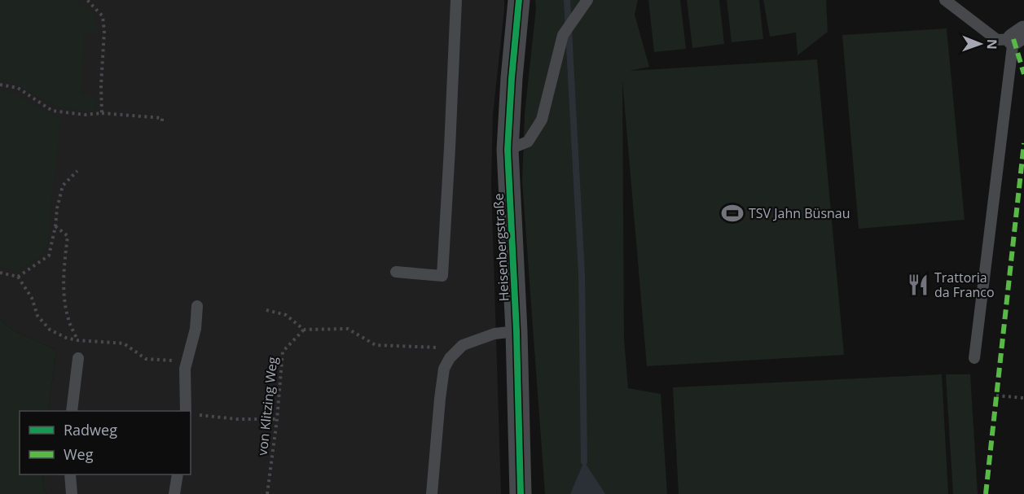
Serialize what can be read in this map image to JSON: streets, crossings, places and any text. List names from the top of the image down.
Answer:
{
  "streets": {
    "street": ["Heisenbergstraße"],
    "path": ["von Klitzing Weg"]
  },
  "places": {
    "sports": ["TSV Jahn Büsnau"],
    "restaurant": ["Trattoria da Franco"]
  },
  "legend": ["Radweg", "Weg"],
  "north": "right"
}
